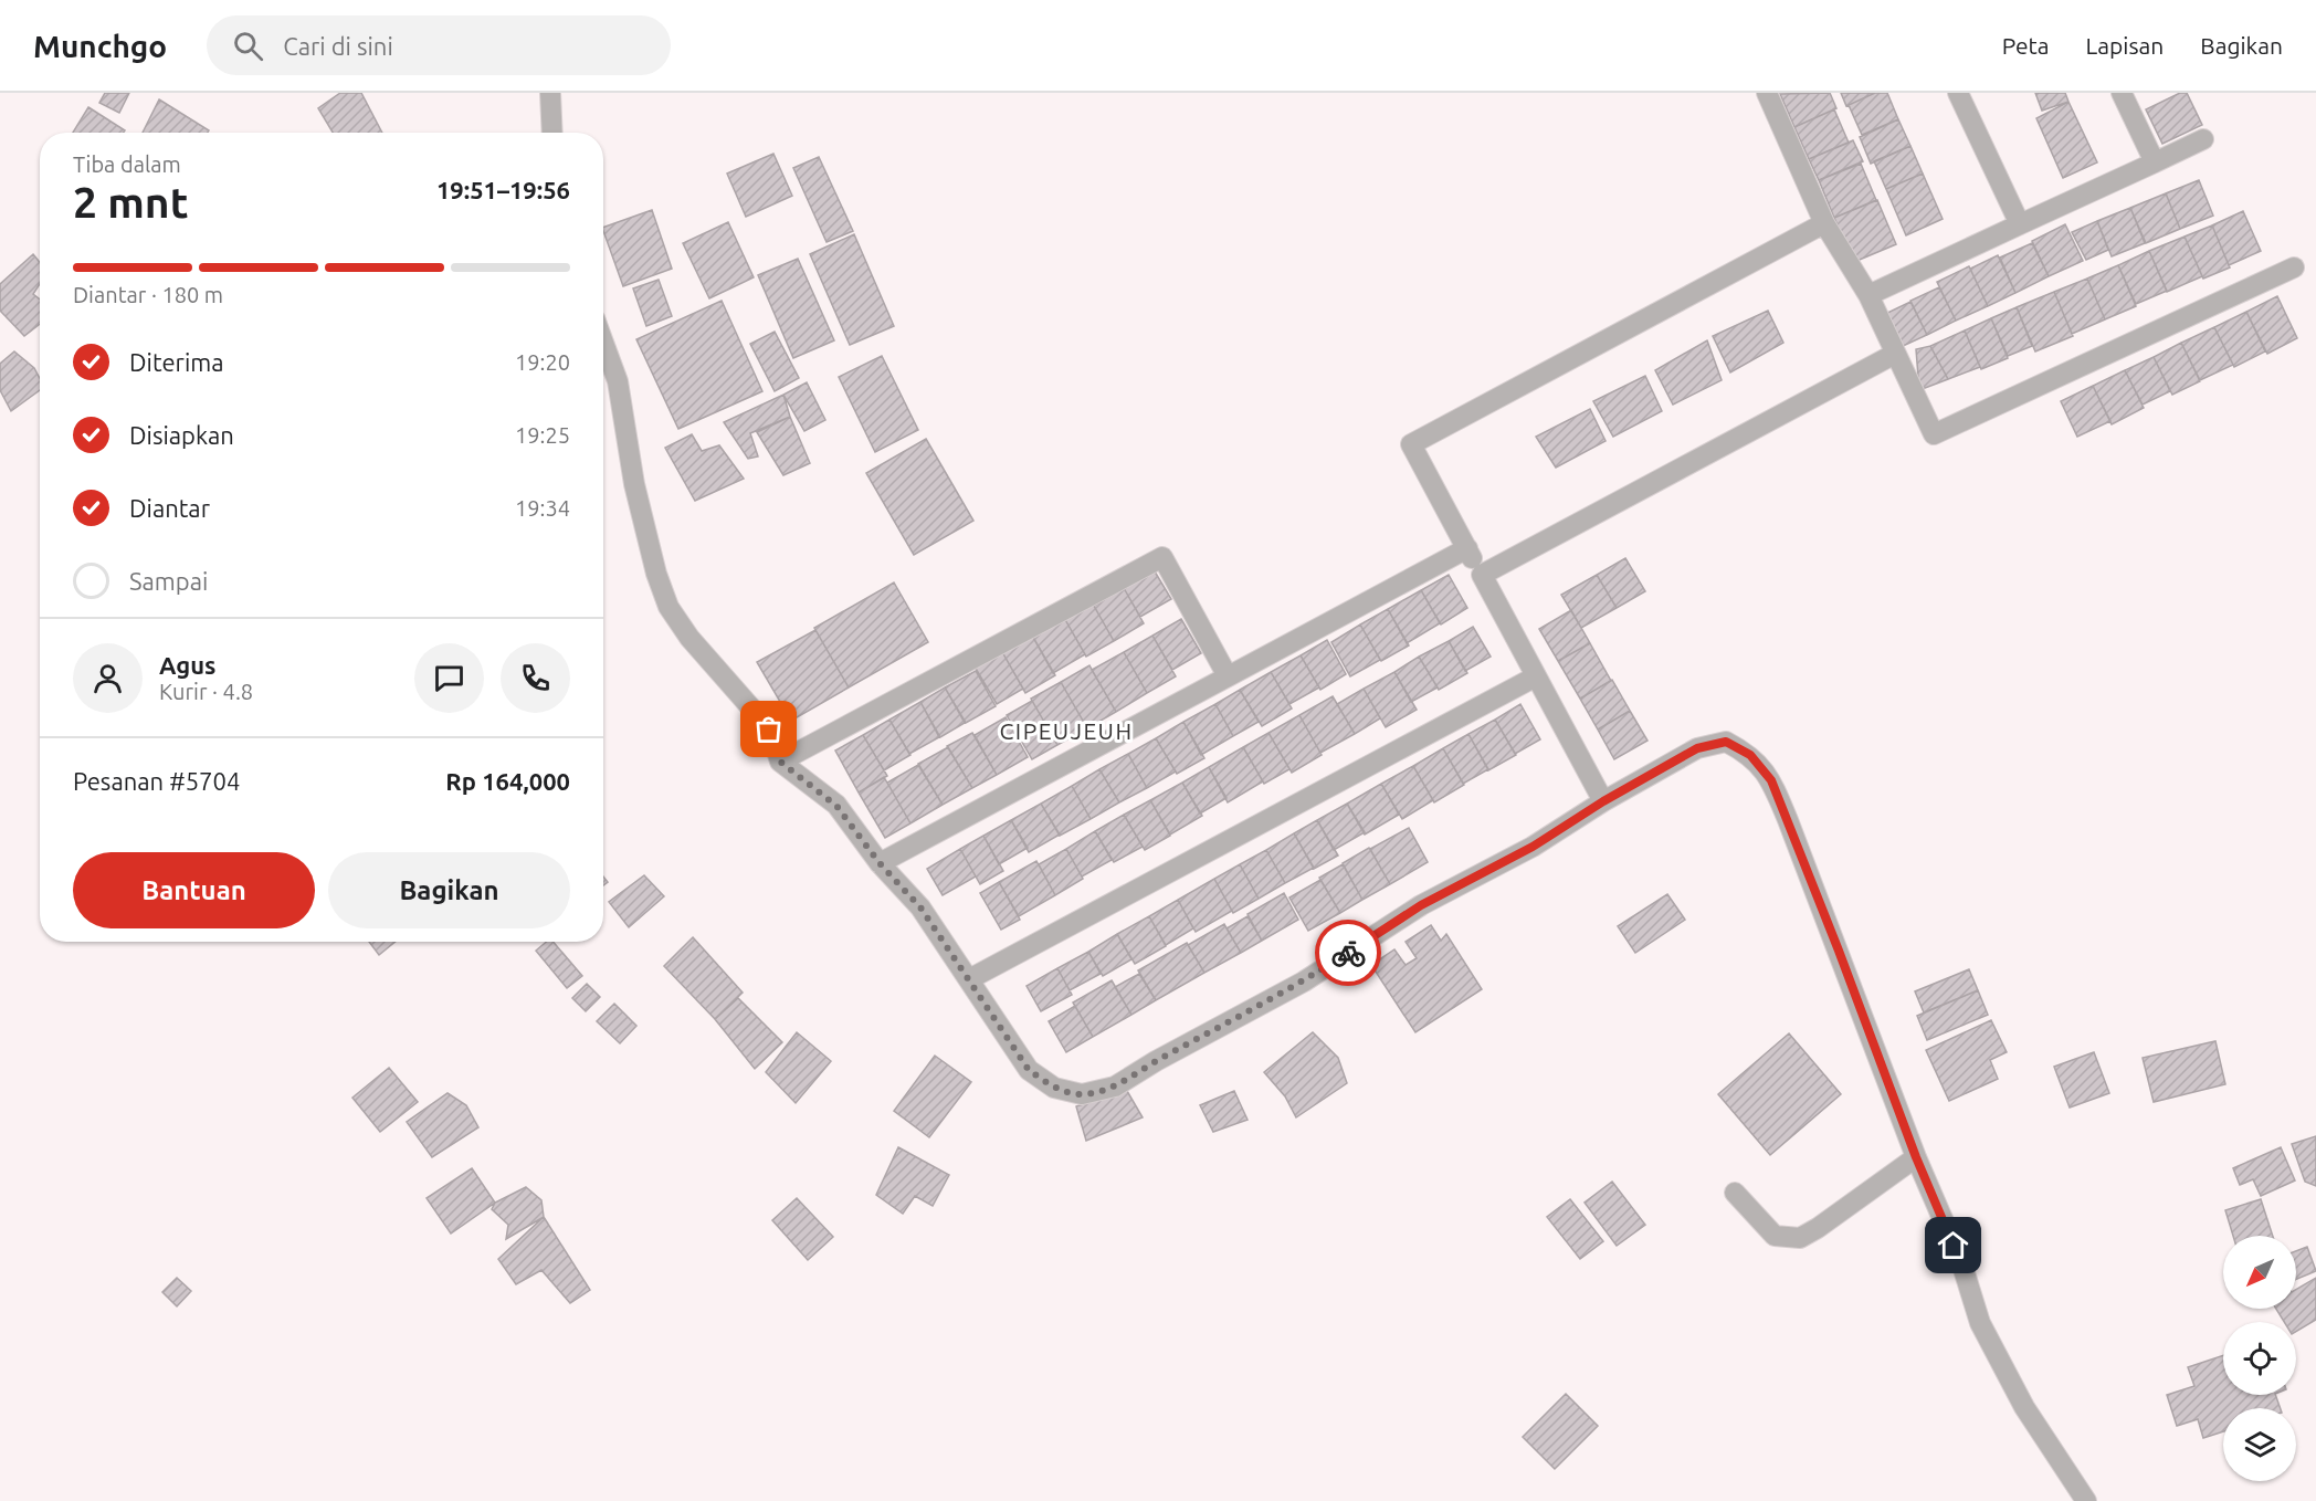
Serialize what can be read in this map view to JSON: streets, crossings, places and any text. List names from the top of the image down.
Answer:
{
  "districts": ["CIPEUJEUH"],
  "north": "bottom left",
  "page": {
    "header": "Munchgo",
    "search": "Cari di sini",
    "nav": ["Peta", "Lapisan", "Bagikan"],
    "heading": ["2 mnt", "Tiba dalam", "19:51–19:56"],
    "panel": [
      "Agus",
      "Kurir · 4.8",
      "Pesanan #5704",
      "Rp 164,000"
    ],
    "bar": "Diantar · 180 m",
    "list": [
      ["Diterima", "19:20"],
      ["Disiapkan", "19:25"],
      ["Diantar", "19:34"],
      "Sampai"
    ],
    "buttons": ["Bantuan", "Bagikan"]
  }
}
